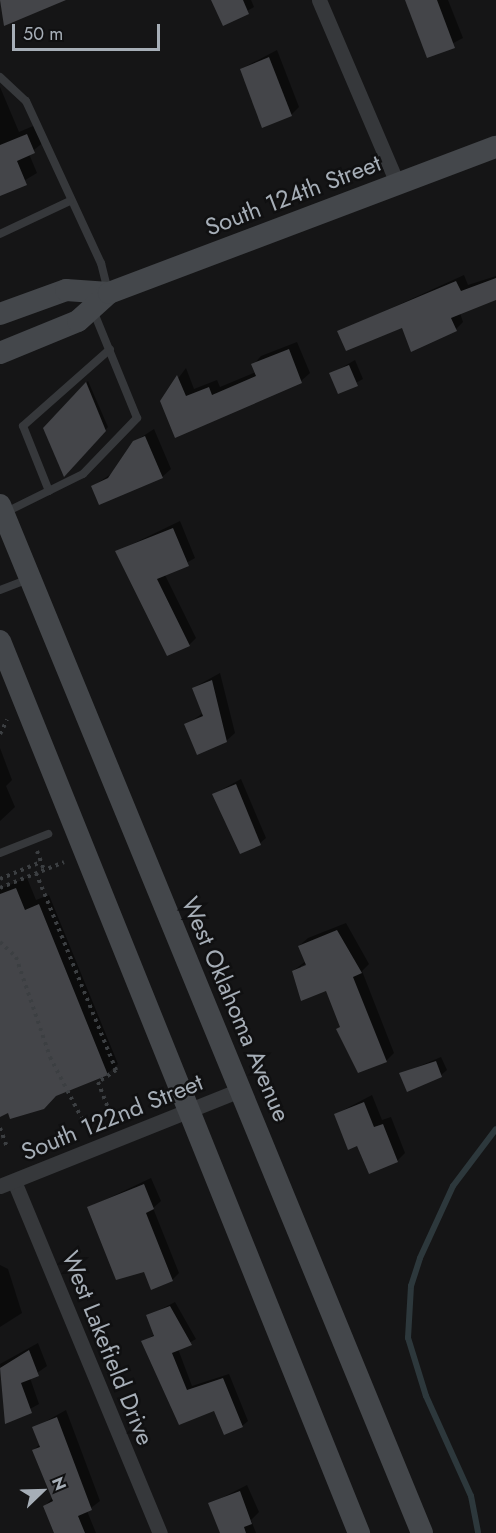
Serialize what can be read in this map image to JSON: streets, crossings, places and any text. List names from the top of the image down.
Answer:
{
  "streets": {
    "main road": ["South 124th Street", "West Oklahoma Avenue"],
    "street": ["South 122nd Street", "West Lakefield Drive"]
  },
  "crossings": [
    ["West Oklahoma Avenue", "South 122nd Street"],
    ["South 122nd Street", "West Lakefield Drive"]
  ],
  "scale_bar": "50 m",
  "north": "top right"
}
